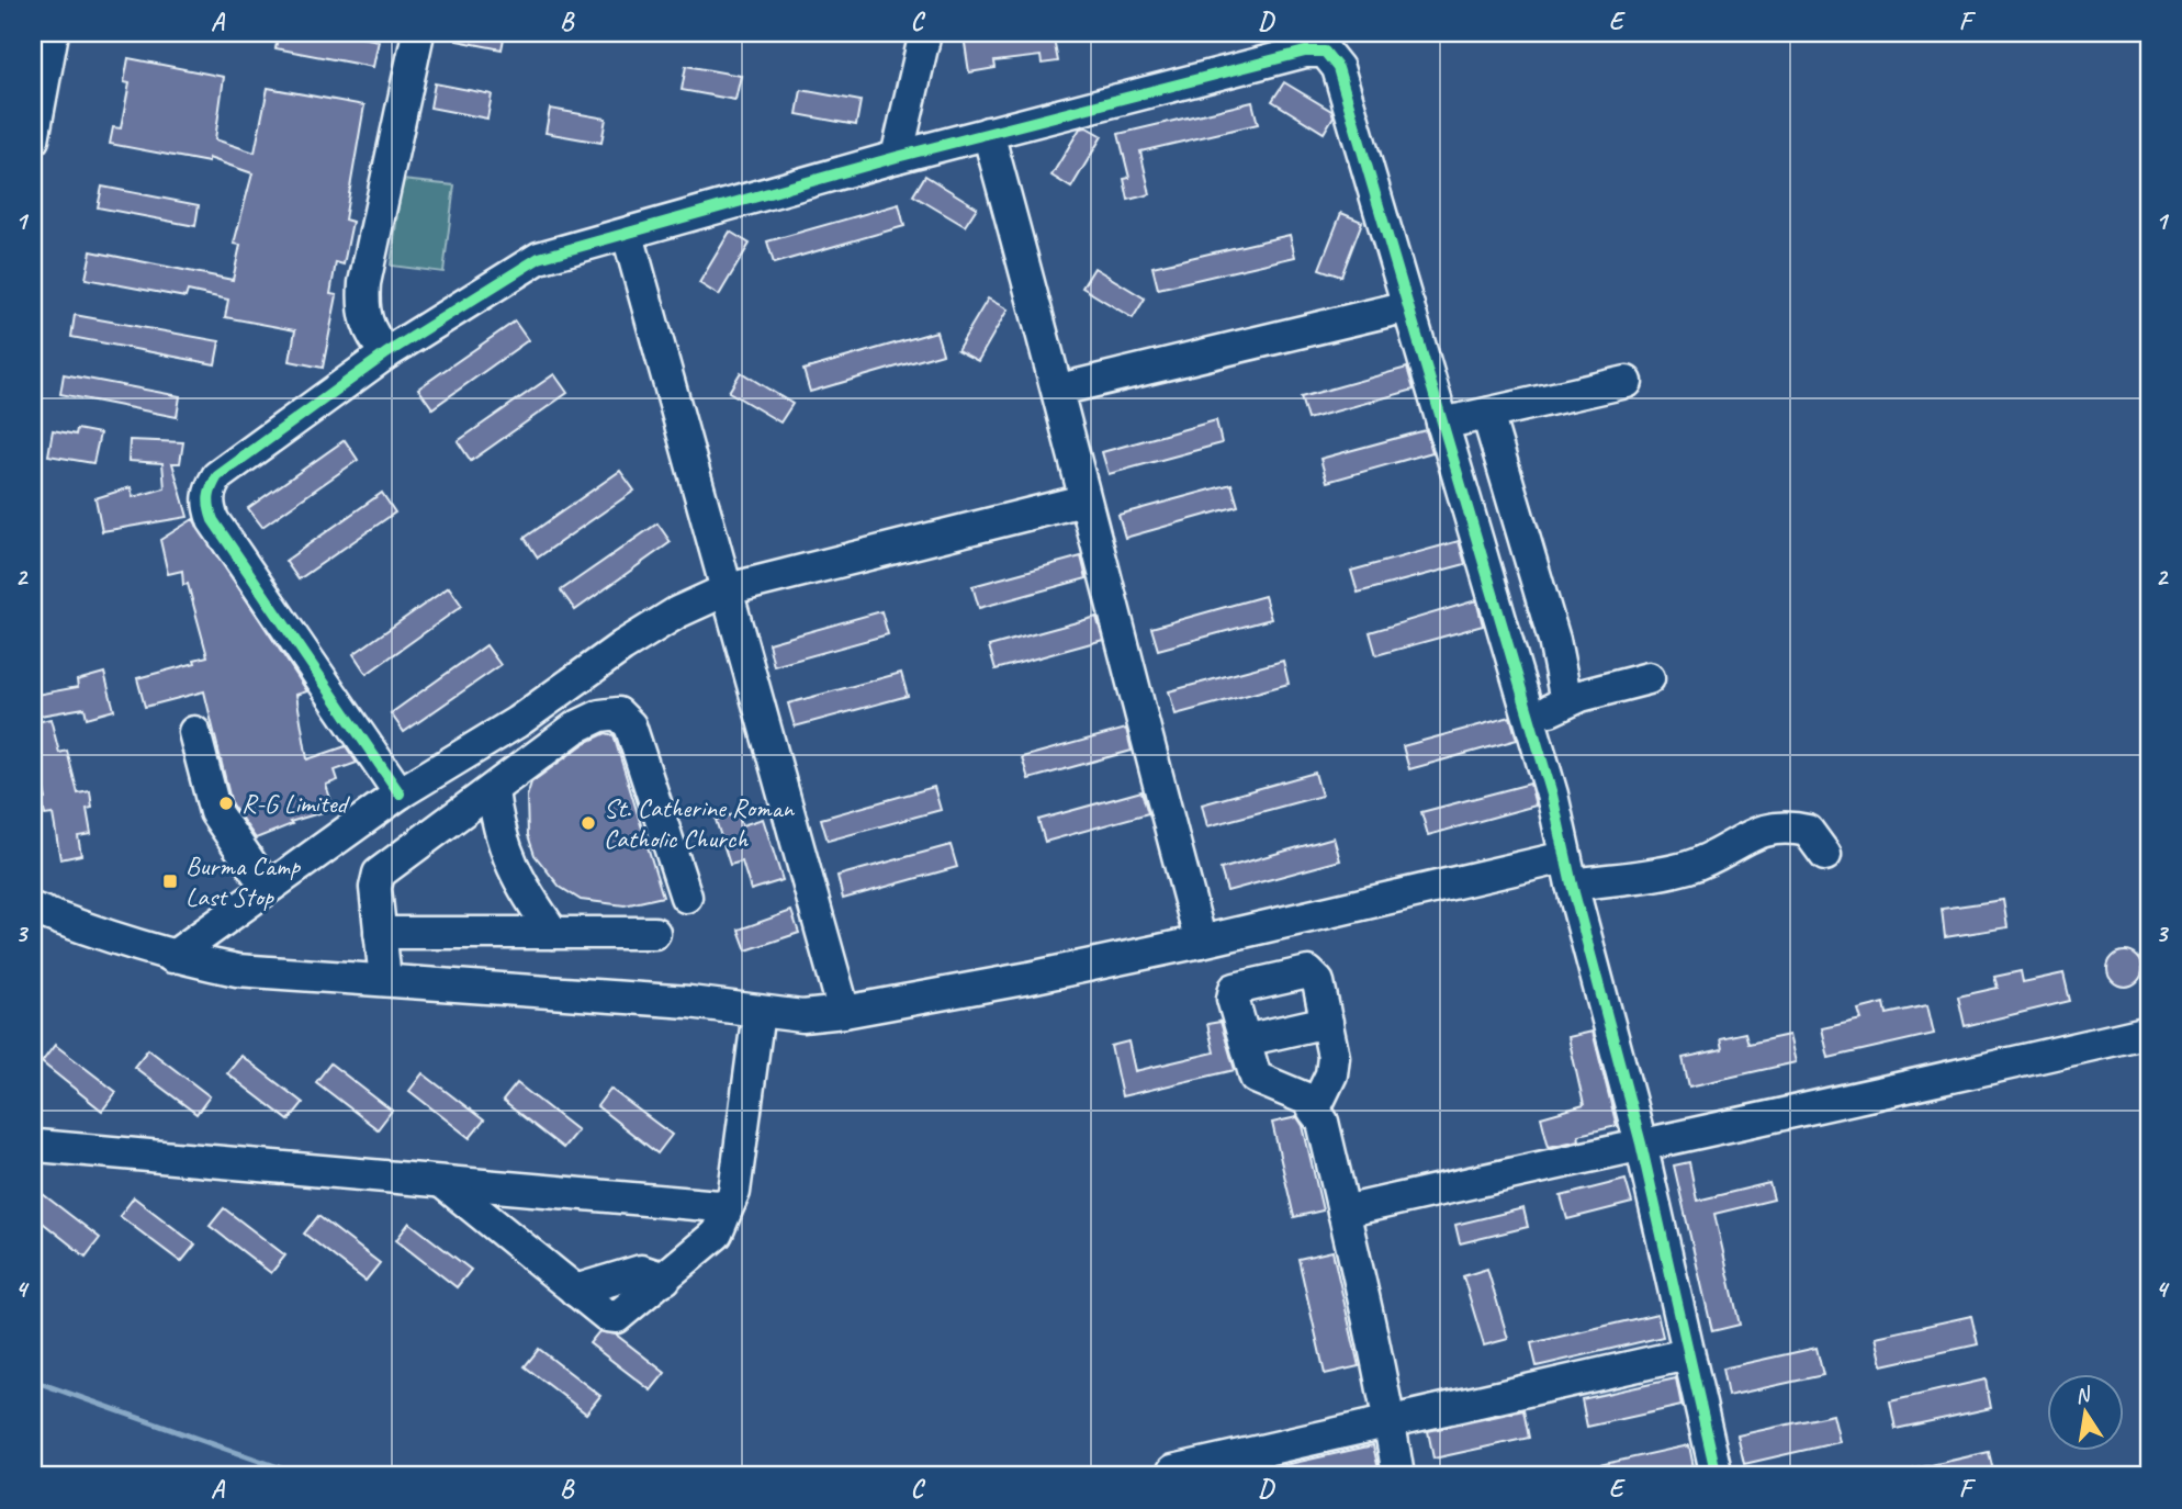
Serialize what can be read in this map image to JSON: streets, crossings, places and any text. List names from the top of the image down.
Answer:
{
  "places": {
    "other": ["R-G Limited", "St. Catherine Roman Catholic Church"],
    "transit": ["Burma Camp Last Stop"]
  },
  "north": "top",
  "grid": {
    "columns": [
      "A",
      "B",
      "C",
      "D",
      "E",
      "F"
    ],
    "rows": [
      "1",
      "2",
      "3",
      "4"
    ]
  }
}
